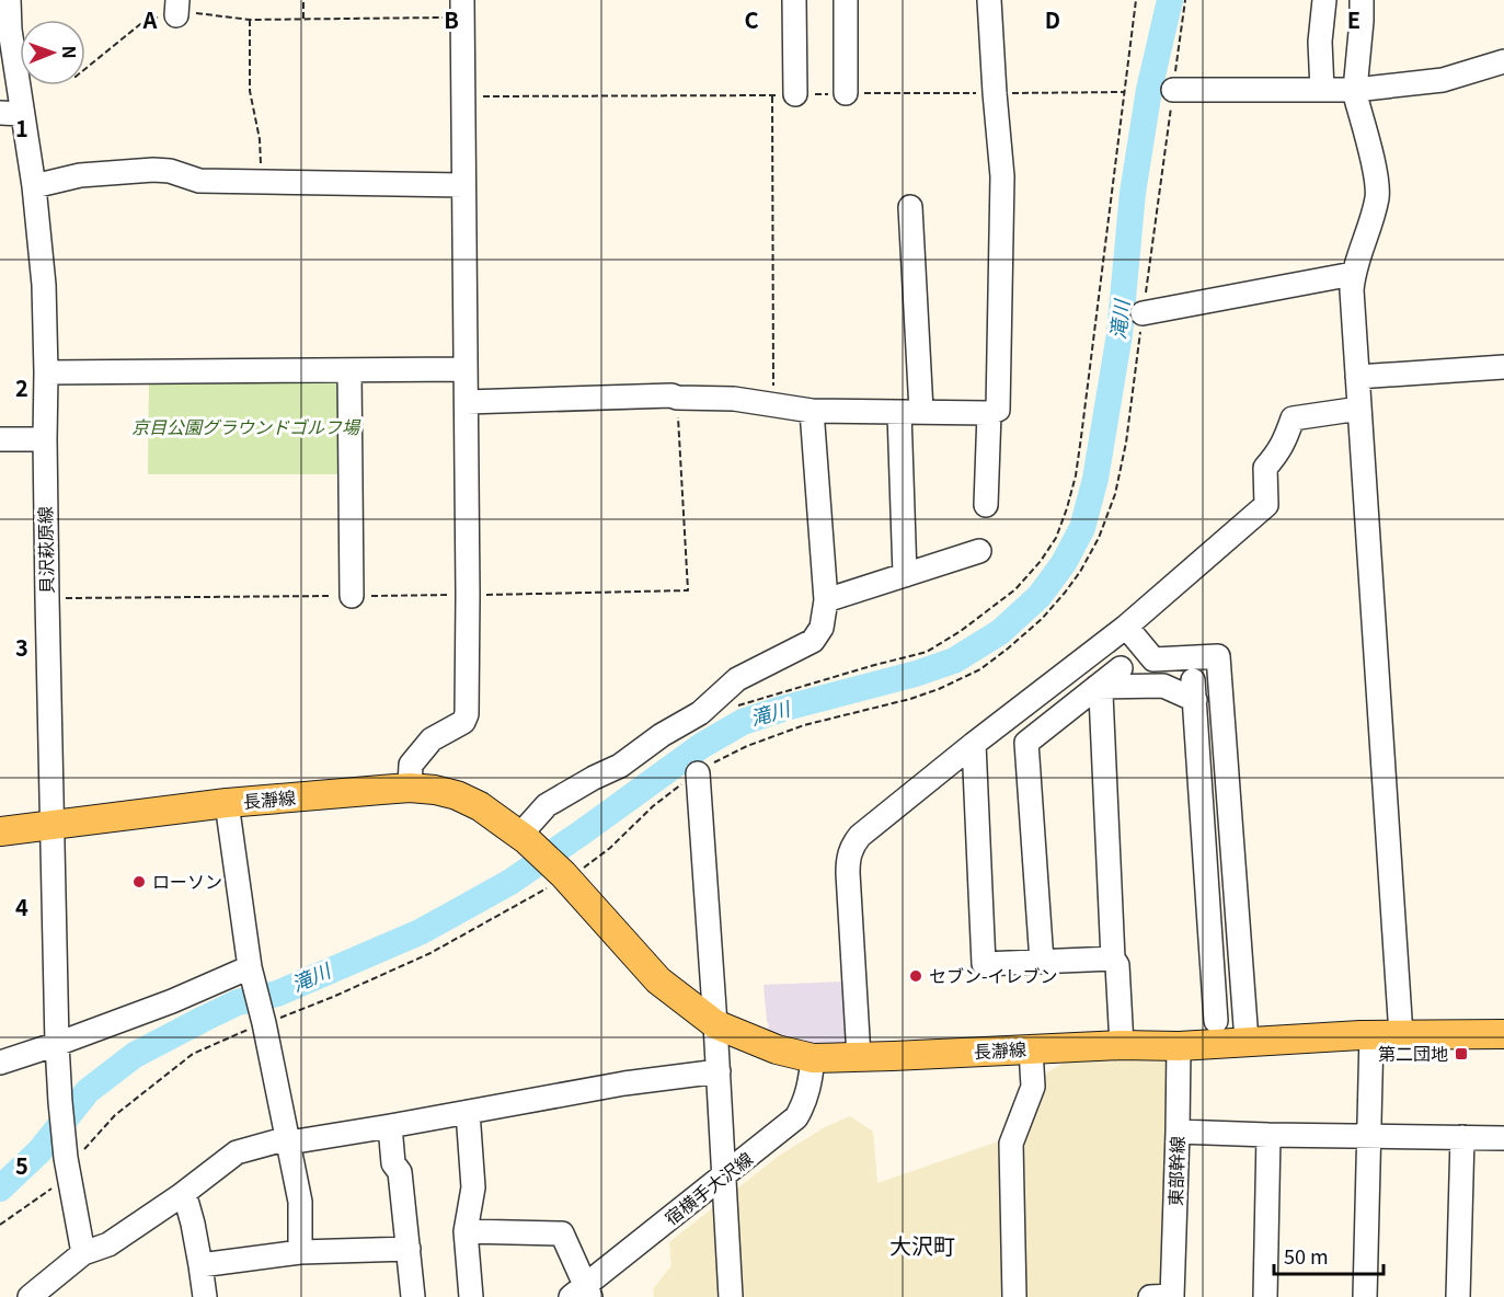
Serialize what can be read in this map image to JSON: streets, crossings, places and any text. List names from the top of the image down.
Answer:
{
  "streets": {
    "main road": ["長瀞線"],
    "street": ["貝沢萩原線", "東部幹線", "宿横手大沢線"]
  },
  "crossings": [
    ["貝沢萩原線", "長瀞線"],
    ["長瀞線", "東部幹線"],
    ["長瀞線", "宿横手大沢線"]
  ],
  "districts": ["大沢町"],
  "water": ["滝川"],
  "parks": ["京目公園グラウンドゴルフ場"],
  "places": {
    "other": ["ローソン", "セブン-イレブン"],
    "transit": ["第二団地"]
  },
  "scale_bar": "50 m",
  "north": "right",
  "grid": {
    "columns": [
      "A",
      "B",
      "C",
      "D",
      "E"
    ],
    "rows": [
      "1",
      "2",
      "3",
      "4",
      "5"
    ]
  }
}
